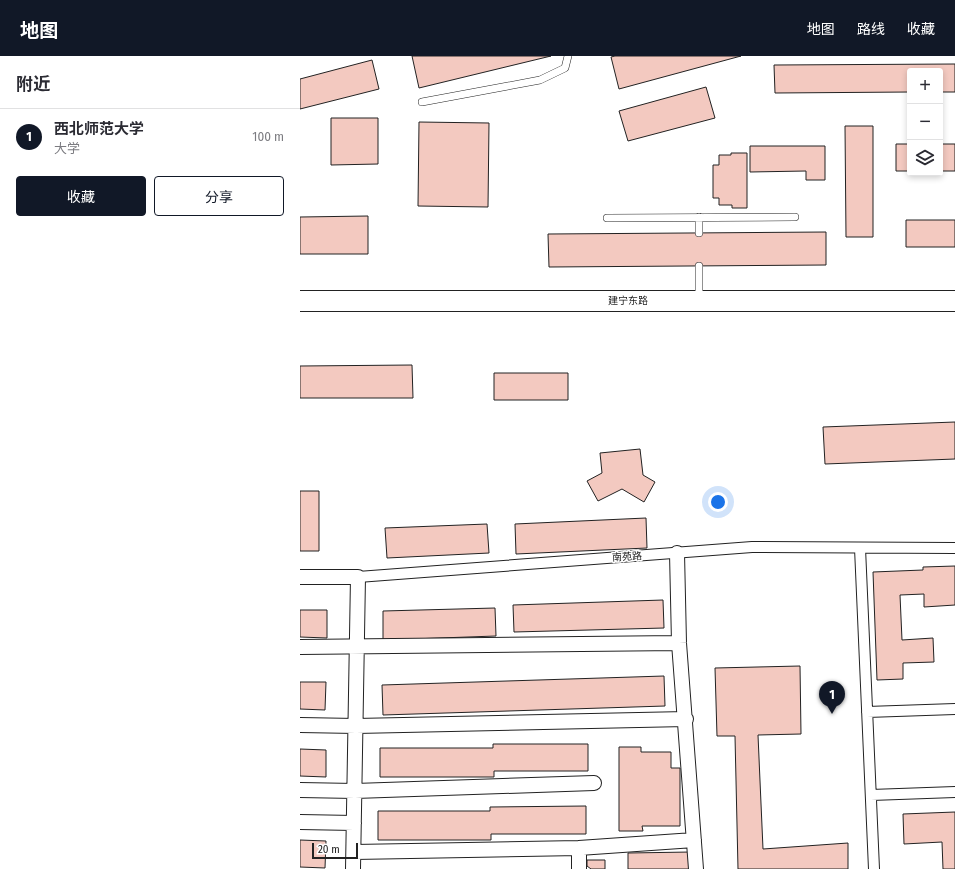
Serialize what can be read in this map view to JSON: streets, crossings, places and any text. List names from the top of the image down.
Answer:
{
  "streets": {
    "main road": ["建宁东路"],
    "street": ["南苑路"]
  },
  "scale_bar": "20 m",
  "page": {
    "header": "地图",
    "nav": ["地图", "路线", "收藏"],
    "heading": "附近",
    "map_buttons": ["+", "−"],
    "list": [
      {
        "mark": "1",
        "name": "西北师范大学",
        "note": "大学",
        "value": "100 m"
      }
    ],
    "buttons": ["收藏", "分享"],
    "pins": "1",
    "scale": "20 m"
  }
}
